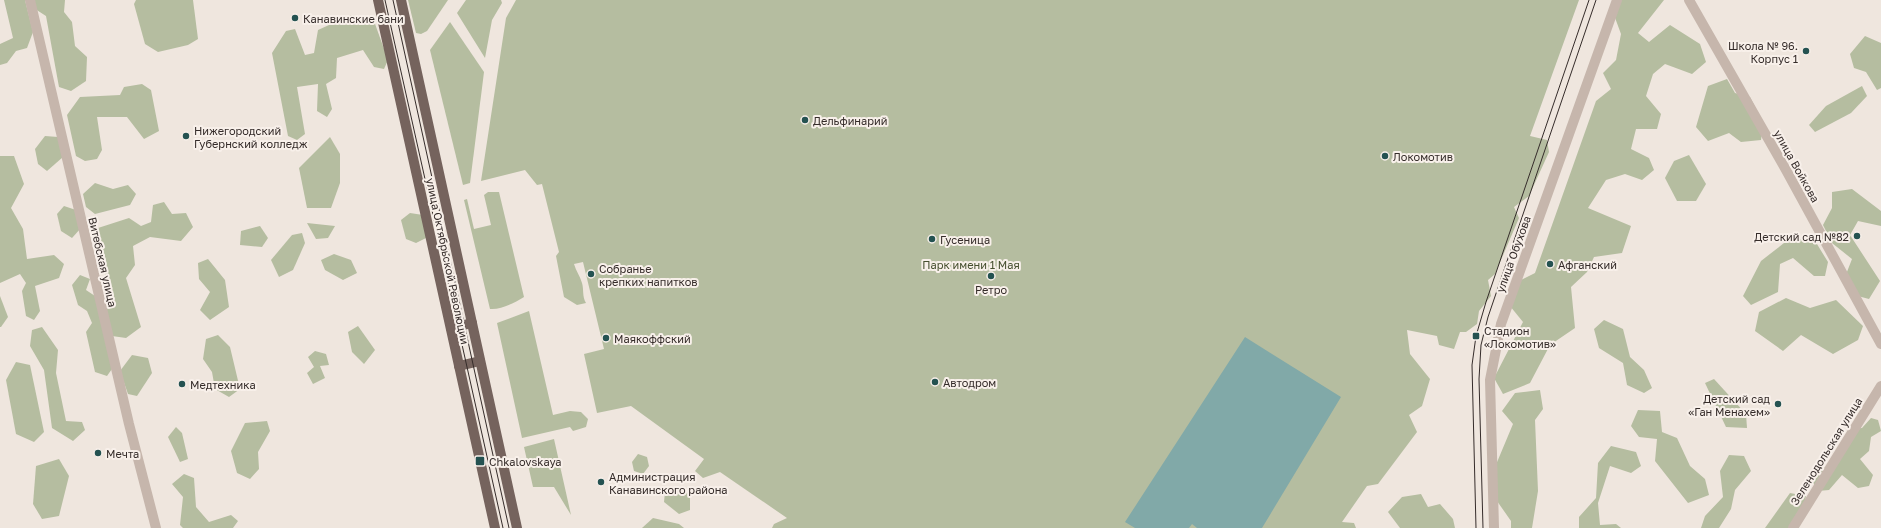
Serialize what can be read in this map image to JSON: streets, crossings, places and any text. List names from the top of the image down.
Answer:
{
  "streets": {
    "main road": ["улица Октябрьской Революции"],
    "street": [
      "улица Войкова",
      "улица Обухова",
      "Витебская улица",
      "Зеленодольская улица"
    ]
  },
  "parks": ["Парк имени 1 Мая"],
  "places": {
    "other": [
      "Канавинские бани",
      "Школа № 96. Корпус 1",
      "Дельфинарий",
      "Нижегородский Губернский колледж",
      "Локомотив",
      "Детский сад №82",
      "Гусеница",
      "Афганский",
      "Собранье крепких напитков",
      "Ретро",
      "Маякоффский",
      "Автодром",
      "Медтехника",
      "Детский сад «Ган Менахем»",
      "Мечта",
      "Администрация Канавинского района"
    ],
    "transit": ["Стадион «Локомотив»", "Chkalovskaya"]
  }
}
